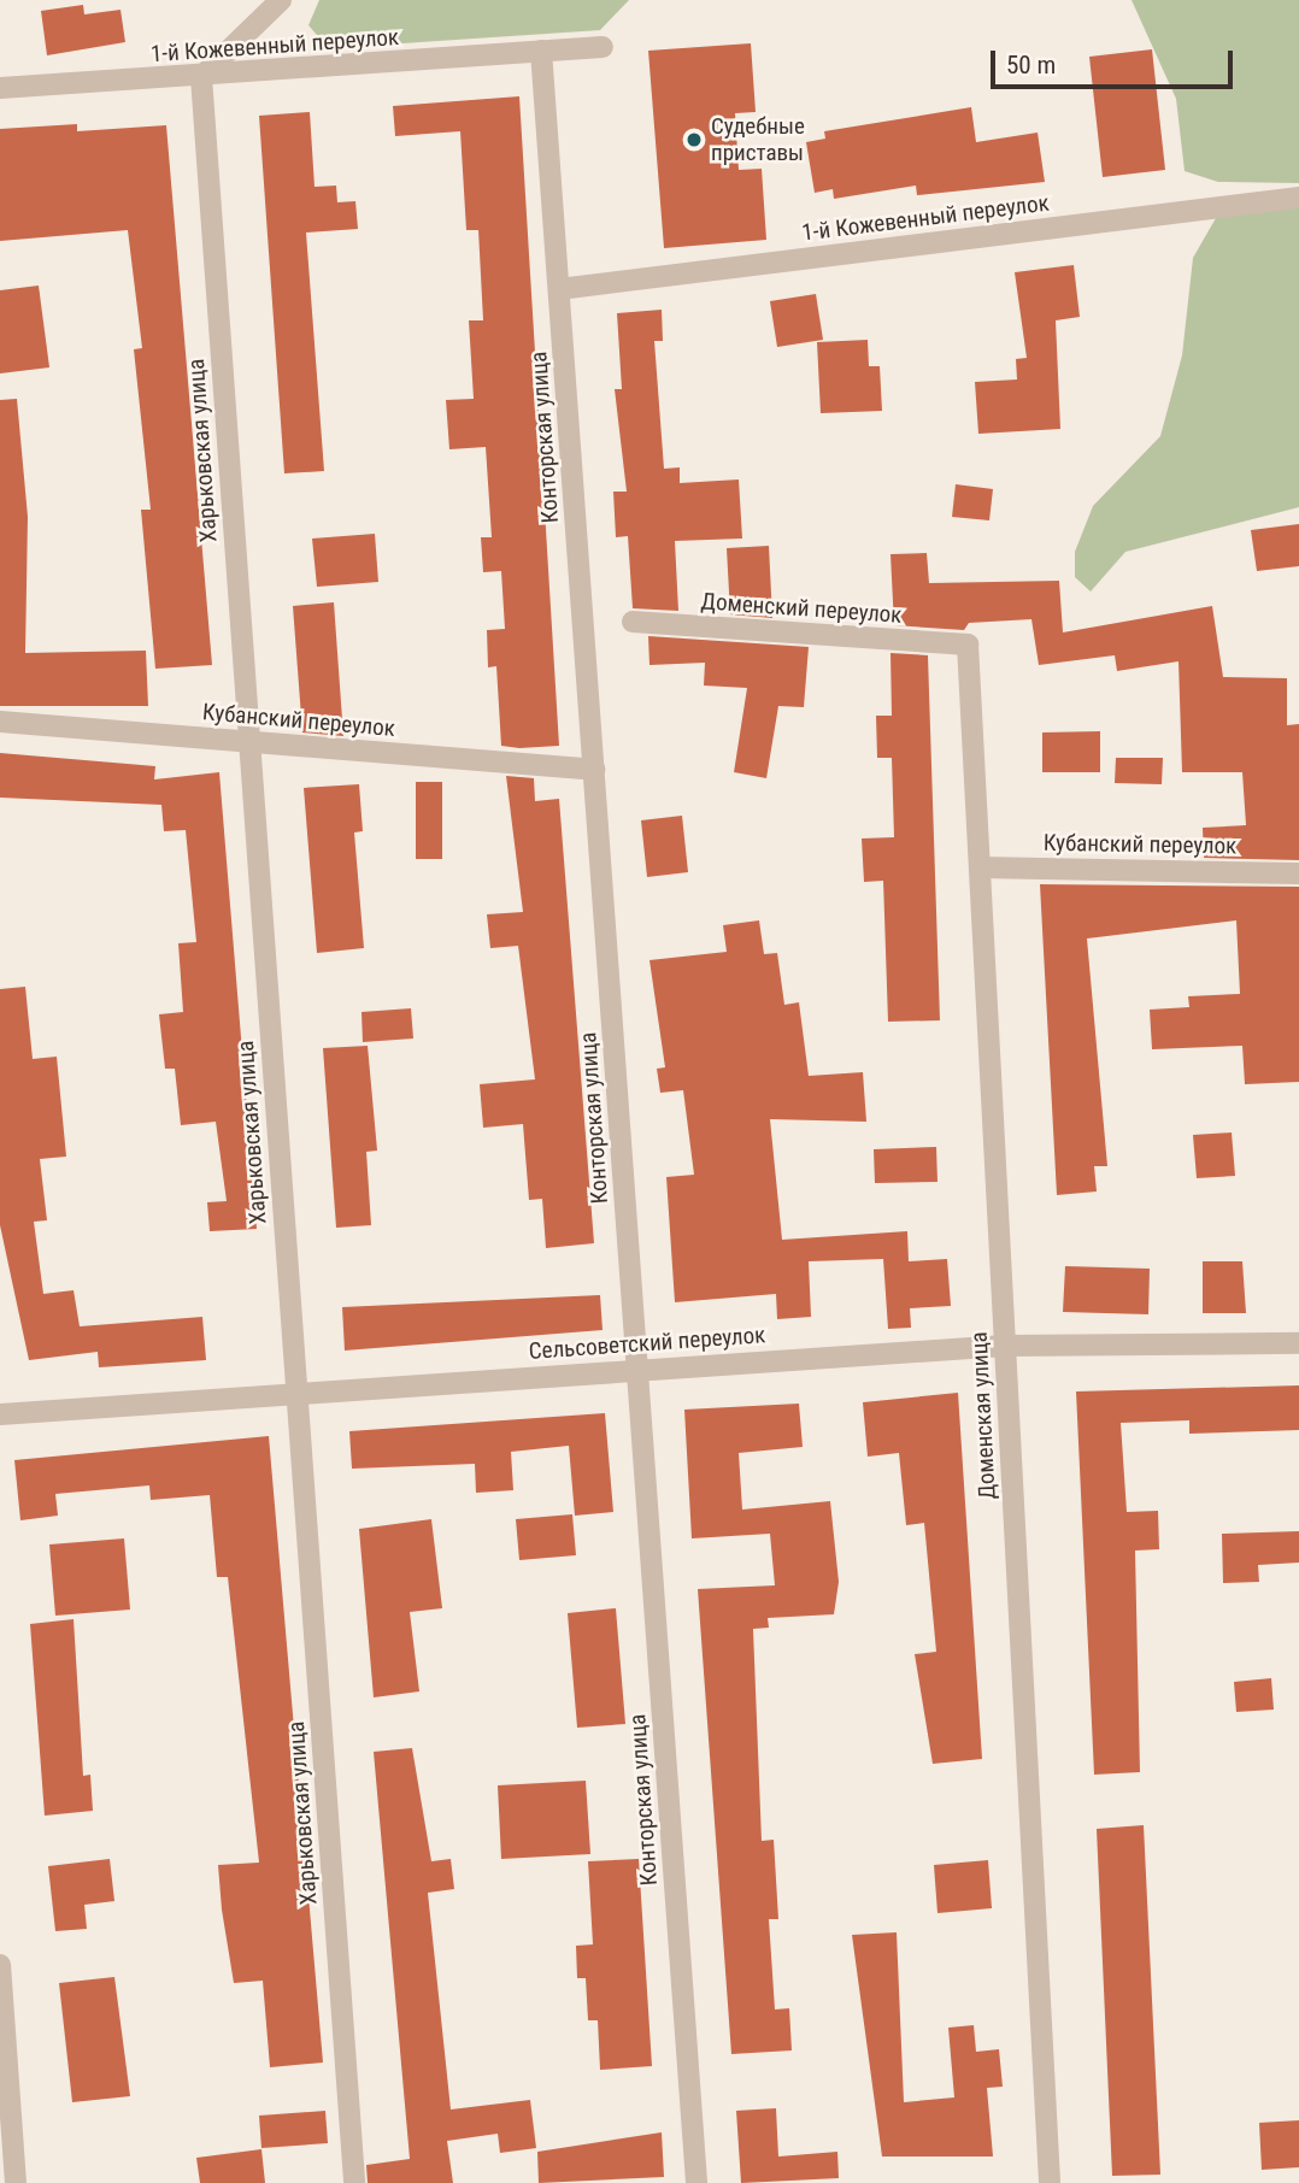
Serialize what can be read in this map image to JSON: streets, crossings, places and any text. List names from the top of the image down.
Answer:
{
  "streets": {
    "street": [
      "1-й Кожевенный переулок",
      "Конторская улица",
      "Харьковская улица",
      "Доменский переулок",
      "Кубанский переулок",
      "Сельсоветский переулок",
      "Доменская улица"
    ]
  },
  "crossings": [
    ["1-й Кожевенный переулок", "Конторская улица"],
    ["1-й Кожевенный переулок", "Харьковская улица"],
    ["Конторская улица", "Кубанский переулок"],
    ["Конторская улица", "Сельсоветский переулок"],
    ["Харьковская улица", "Кубанский переулок"],
    ["Харьковская улица", "Сельсоветский переулок"],
    ["Доменский переулок", "Доменская улица"],
    ["Кубанский переулок", "Доменская улица"],
    ["Сельсоветский переулок", "Доменская улица"]
  ],
  "places": ["Судебные приставы"],
  "scale_bar": "50 m"
}
